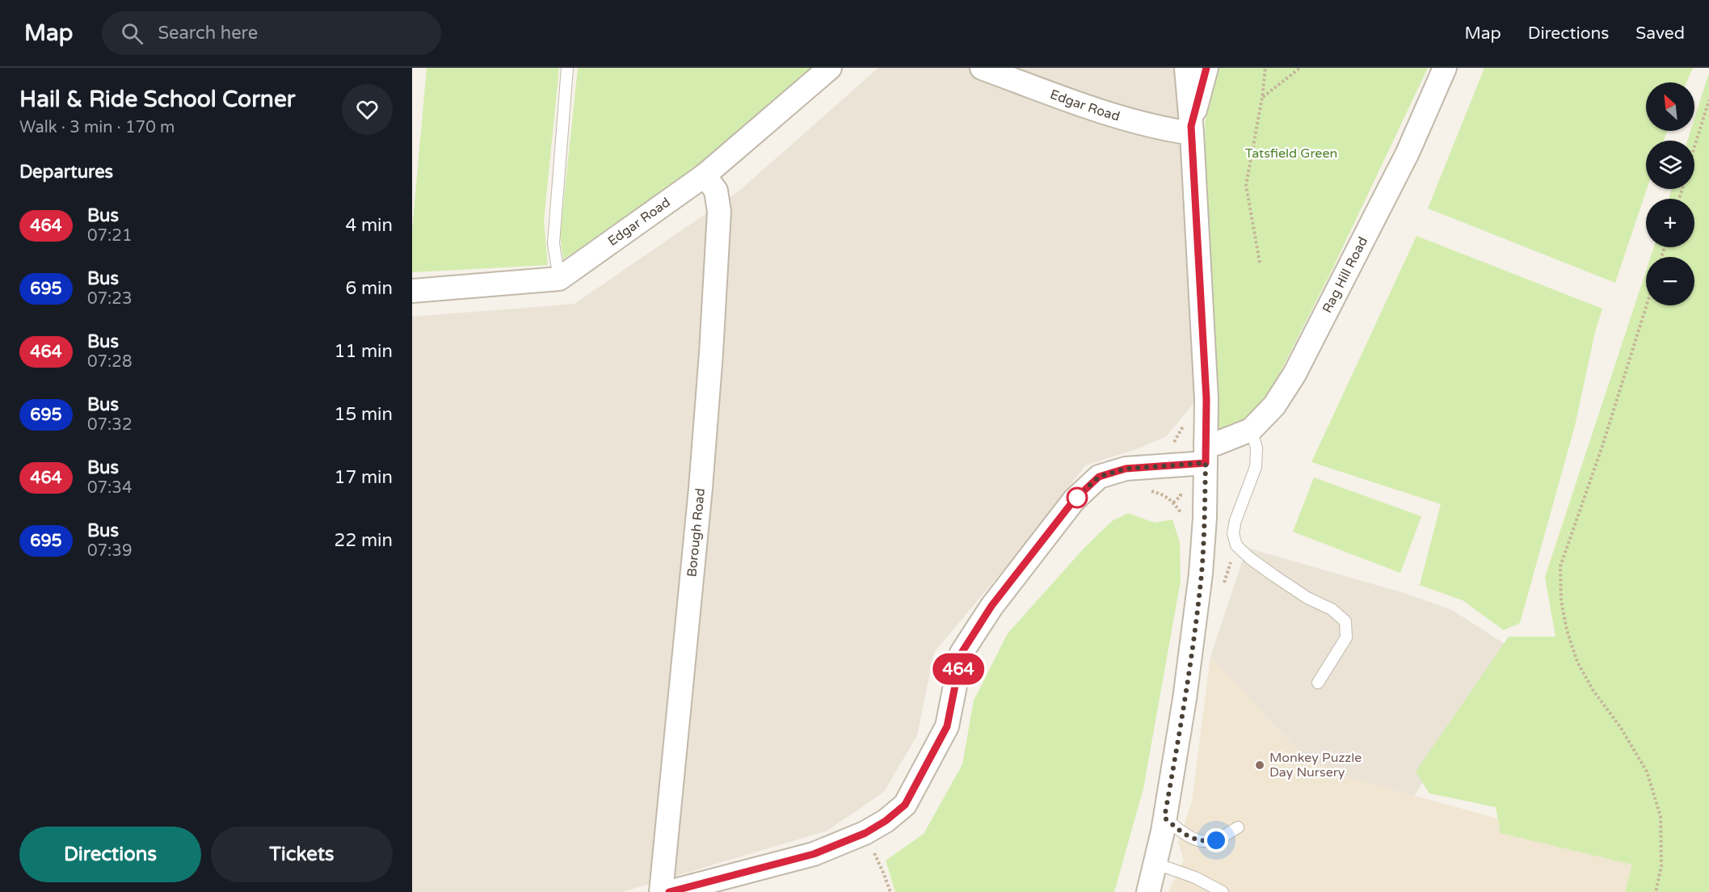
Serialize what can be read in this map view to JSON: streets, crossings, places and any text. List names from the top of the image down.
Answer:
{
  "streets": {
    "street": ["Edgar Road", "Rag Hill Road", "Borough Road"]
  },
  "crossings": [
    ["Edgar Road", "Borough Road"]
  ],
  "parks": ["Tatsfield Green"],
  "places": ["Monkey Puzzle Day Nursery"],
  "lines": ["bus line 464"],
  "north": "top left",
  "page": {
    "header": "Map",
    "search": "Search here",
    "nav": ["Map", "Directions", "Saved"],
    "heading": [
      ["Hail & Ride School Corner", "Walk · 3 min · 170 m"],
      "Departures"
    ],
    "on_map": "464",
    "map_buttons": ["+", "−"],
    "list": [
      {
        "mark": "464",
        "name": "Bus",
        "note": "07:21",
        "value": "4 min"
      },
      {
        "mark": "695",
        "name": "Bus",
        "note": "07:23",
        "value": "6 min"
      },
      {
        "mark": "464",
        "name": "Bus",
        "note": "07:28",
        "value": "11 min"
      },
      {
        "mark": "695",
        "name": "Bus",
        "note": "07:32",
        "value": "15 min"
      },
      {
        "mark": "464",
        "name": "Bus",
        "note": "07:34",
        "value": "17 min"
      },
      {
        "mark": "695",
        "name": "Bus",
        "note": "07:39",
        "value": "22 min"
      }
    ],
    "buttons": ["Directions", "Tickets"]
  }
}
